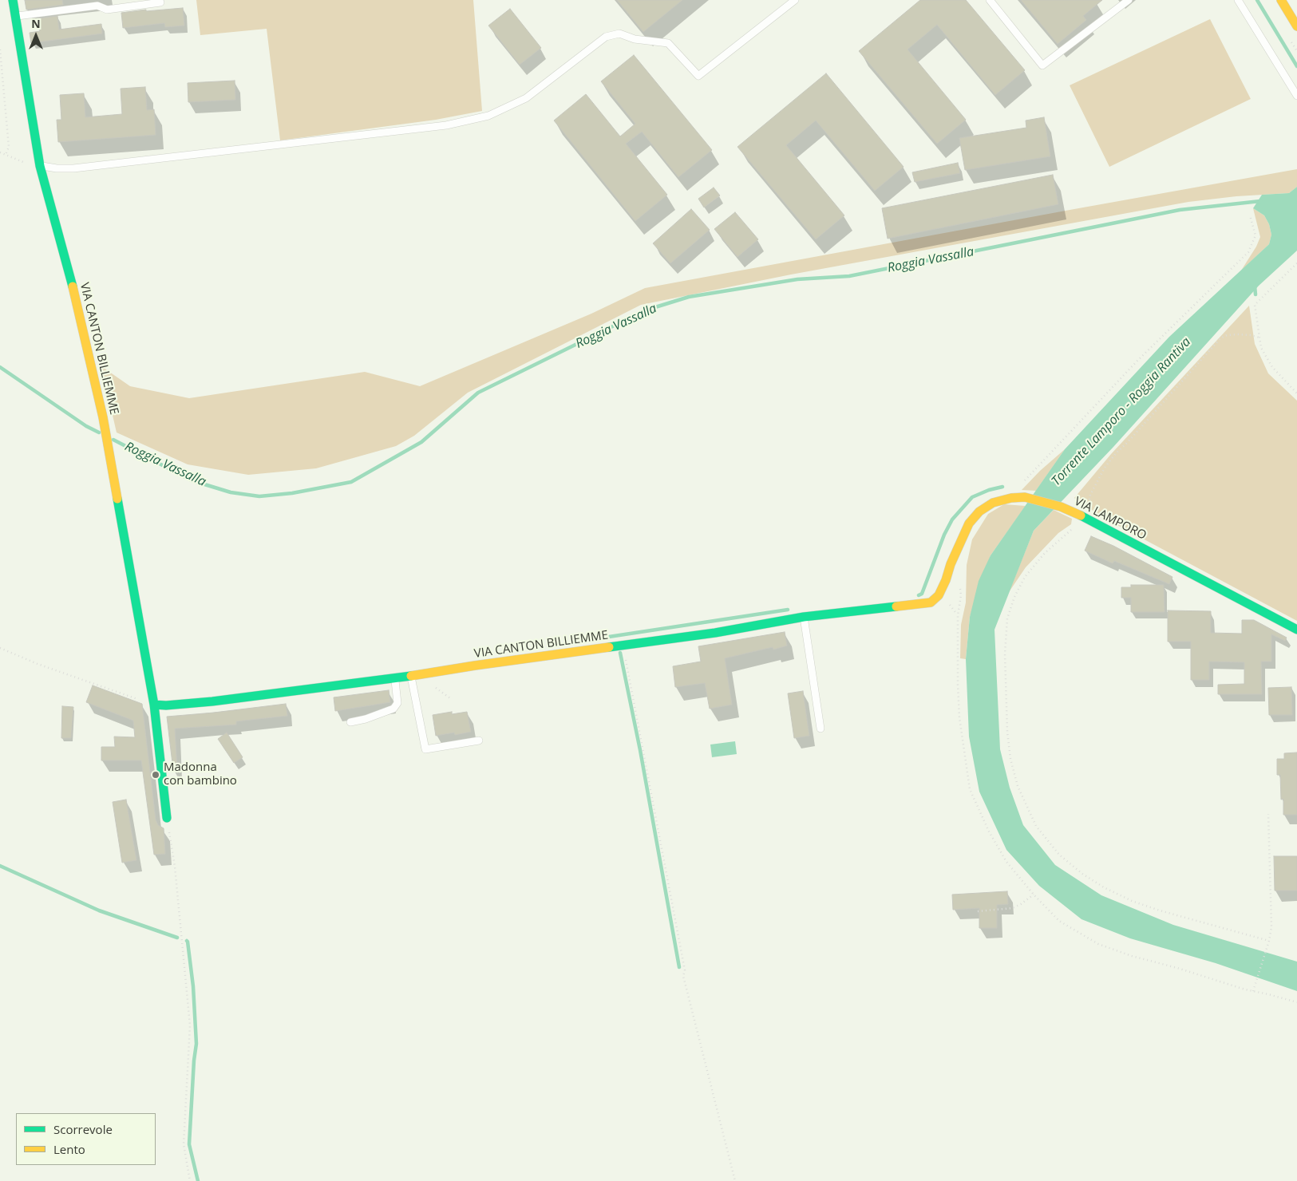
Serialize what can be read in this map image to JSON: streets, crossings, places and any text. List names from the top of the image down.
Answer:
{
  "streets": {
    "street": ["VIA CANTON BILLIEMME", "VIA LAMPORO"]
  },
  "crossings": [
    ["VIA CANTON BILLIEMME", "VIA LAMPORO"]
  ],
  "water": ["Roggia Vassalla", "Torrente Lamporo - Roggia Rantiva"],
  "places": ["Madonna con bambino"],
  "legend": ["Scorrevole", "Lento"],
  "north": "top"
}
